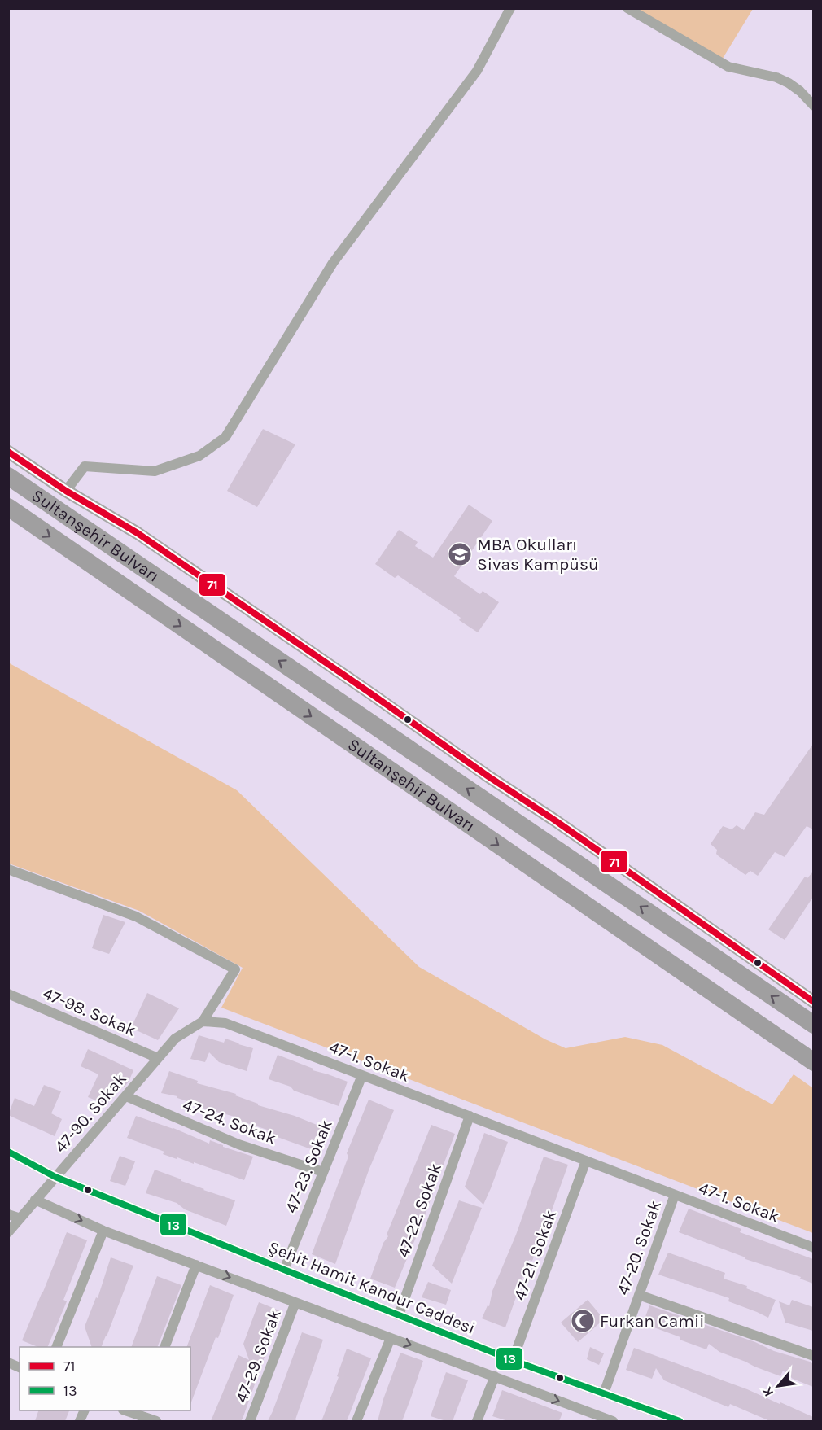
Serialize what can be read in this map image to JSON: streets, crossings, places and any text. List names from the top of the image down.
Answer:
{
  "streets": {
    "highway": ["Sultanşehir Bulvarı"],
    "street": [
      "47-98. Sokak",
      "47-1. Sokak",
      "47-90. Sokak",
      "47-24. Sokak",
      "47-23. Sokak",
      "47-22. Sokak",
      "47-20. Sokak",
      "47-21. Sokak",
      "Şehit Hamit Kandur Caddesi",
      "47-29. Sokak"
    ]
  },
  "crossings": [
    ["47-98. Sokak", "47-90. Sokak"],
    ["47-1. Sokak", "47-90. Sokak"],
    ["47-1. Sokak", "47-23. Sokak"],
    ["47-1. Sokak", "47-22. Sokak"],
    ["47-1. Sokak", "47-20. Sokak"],
    ["47-1. Sokak", "47-21. Sokak"],
    ["47-90. Sokak", "47-24. Sokak"],
    ["47-90. Sokak", "Şehit Hamit Kandur Caddesi"],
    ["47-24. Sokak", "47-23. Sokak"],
    ["47-23. Sokak", "Şehit Hamit Kandur Caddesi"],
    ["47-22. Sokak", "Şehit Hamit Kandur Caddesi"],
    ["47-20. Sokak", "Şehit Hamit Kandur Caddesi"],
    ["47-21. Sokak", "Şehit Hamit Kandur Caddesi"]
  ],
  "places": {
    "school or university": ["MBA Okulları Sivas Kampüsü"],
    "mosque": ["Furkan Camii"]
  },
  "lines": ["transit line 71", "transit line 13"],
  "legend": ["71", "13"],
  "north": "bottom left"
}
